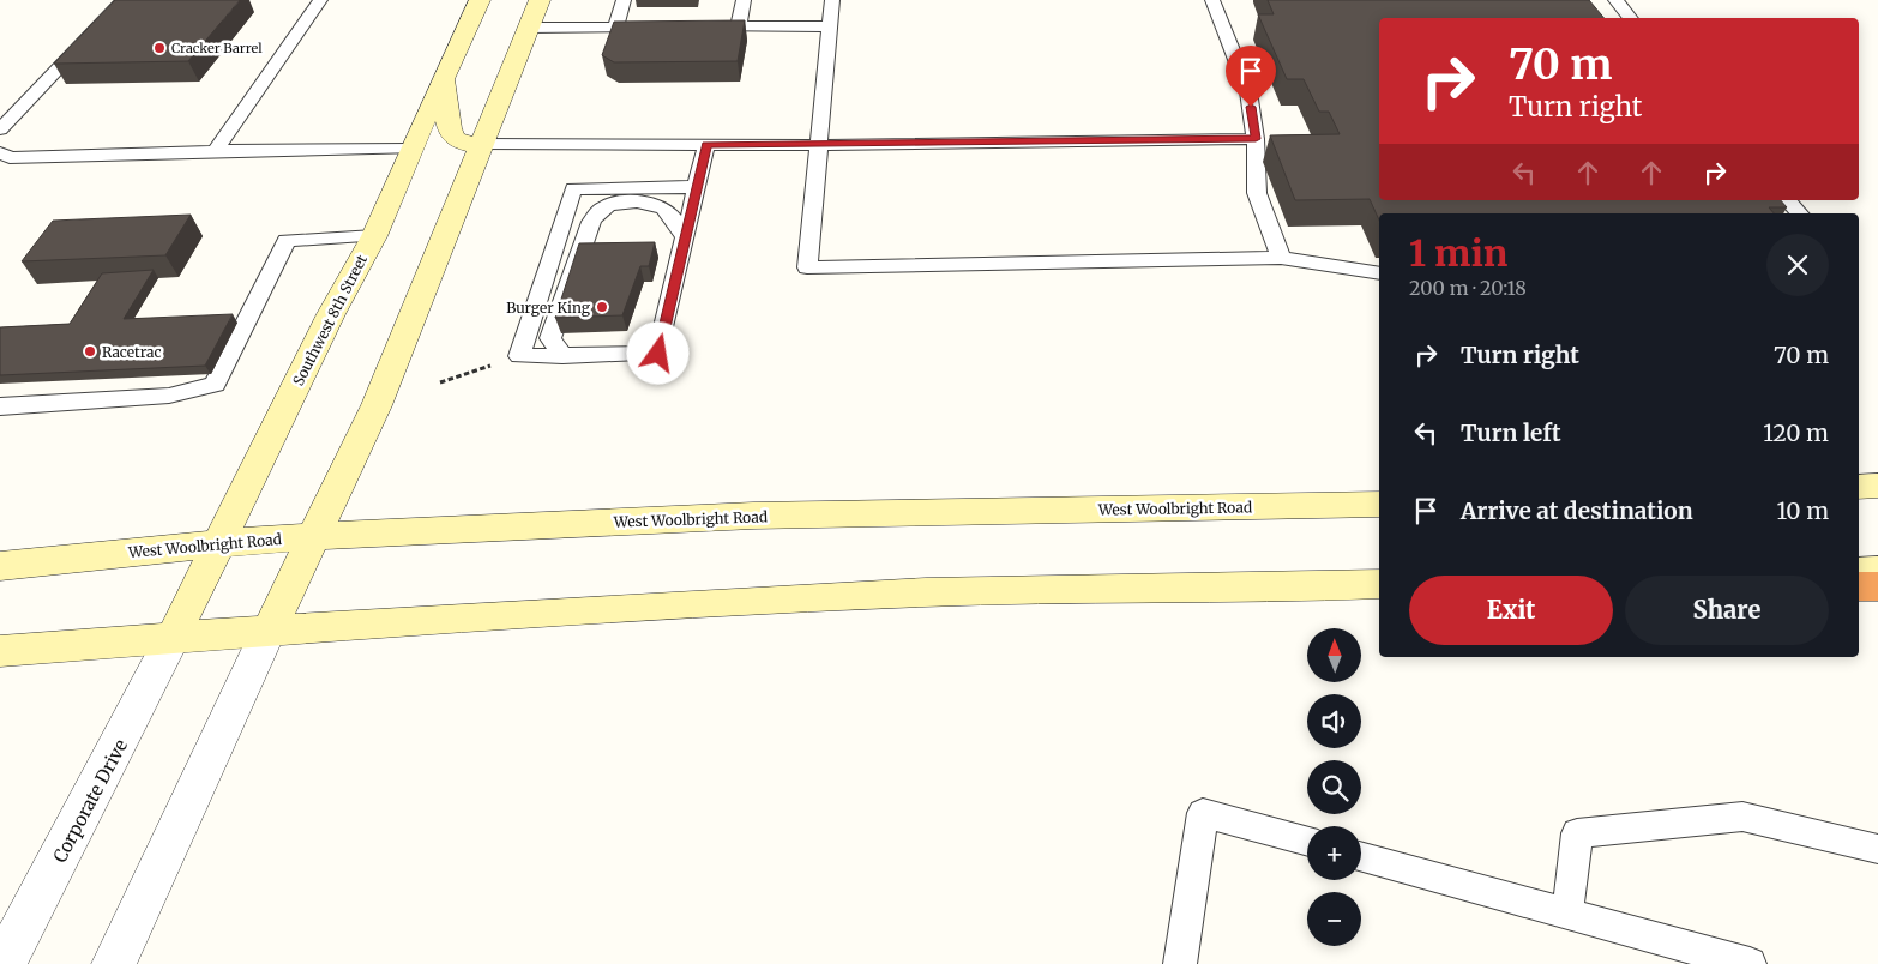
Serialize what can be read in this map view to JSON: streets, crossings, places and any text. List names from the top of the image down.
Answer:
{
  "streets": {
    "street": ["Southwest 8th Street", "West Woolbright Road", "Corporate Drive"]
  },
  "crossings": [
    ["Southwest 8th Street", "West Woolbright Road"],
    ["Southwest 8th Street", "Corporate Drive"]
  ],
  "places": ["Cracker Barrel", "Burger King", "Racetrac"],
  "north": "top",
  "page": {
    "turn": ["70 m", "Turn right"],
    "heading": ["1 min", "200 m · 20:18"],
    "list": [
      {
        "name": "Turn right",
        "value": "70 m"
      },
      {
        "name": "Turn left",
        "value": "120 m"
      },
      {
        "name": "Arrive at destination",
        "value": "10 m"
      }
    ],
    "buttons": ["Exit", "Share"],
    "map_buttons": ["+", "−"]
  }
}
